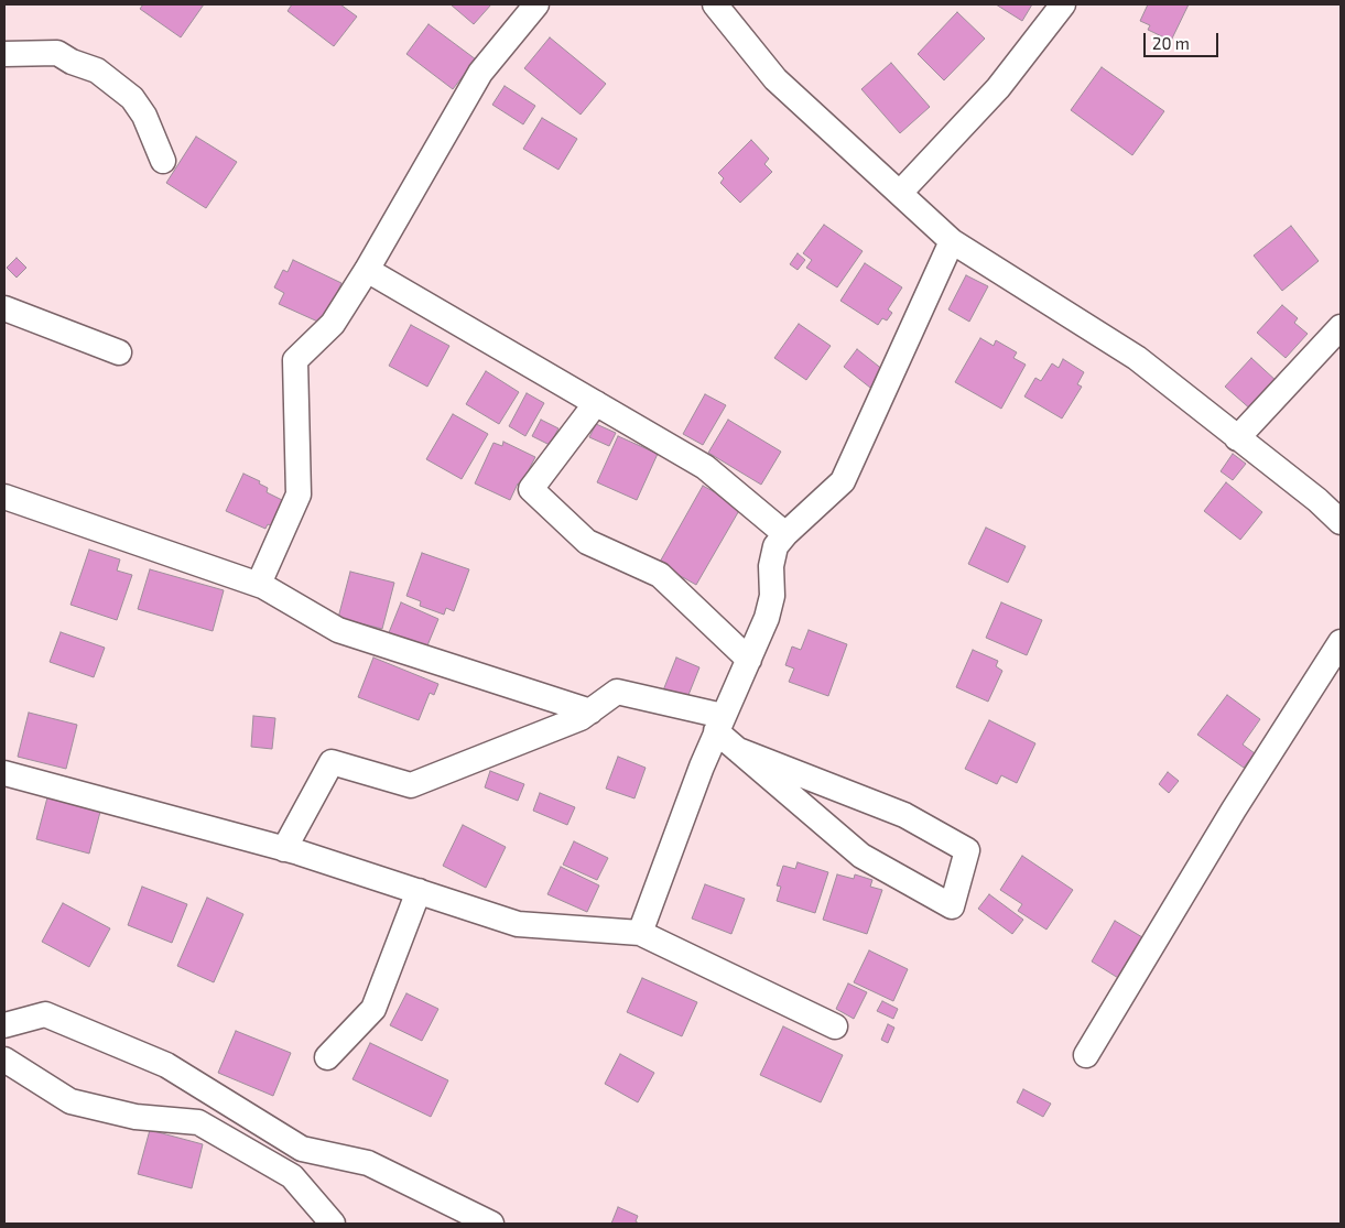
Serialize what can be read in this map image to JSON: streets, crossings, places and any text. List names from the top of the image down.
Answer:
{
  "scale_bar": "20 m"
}
